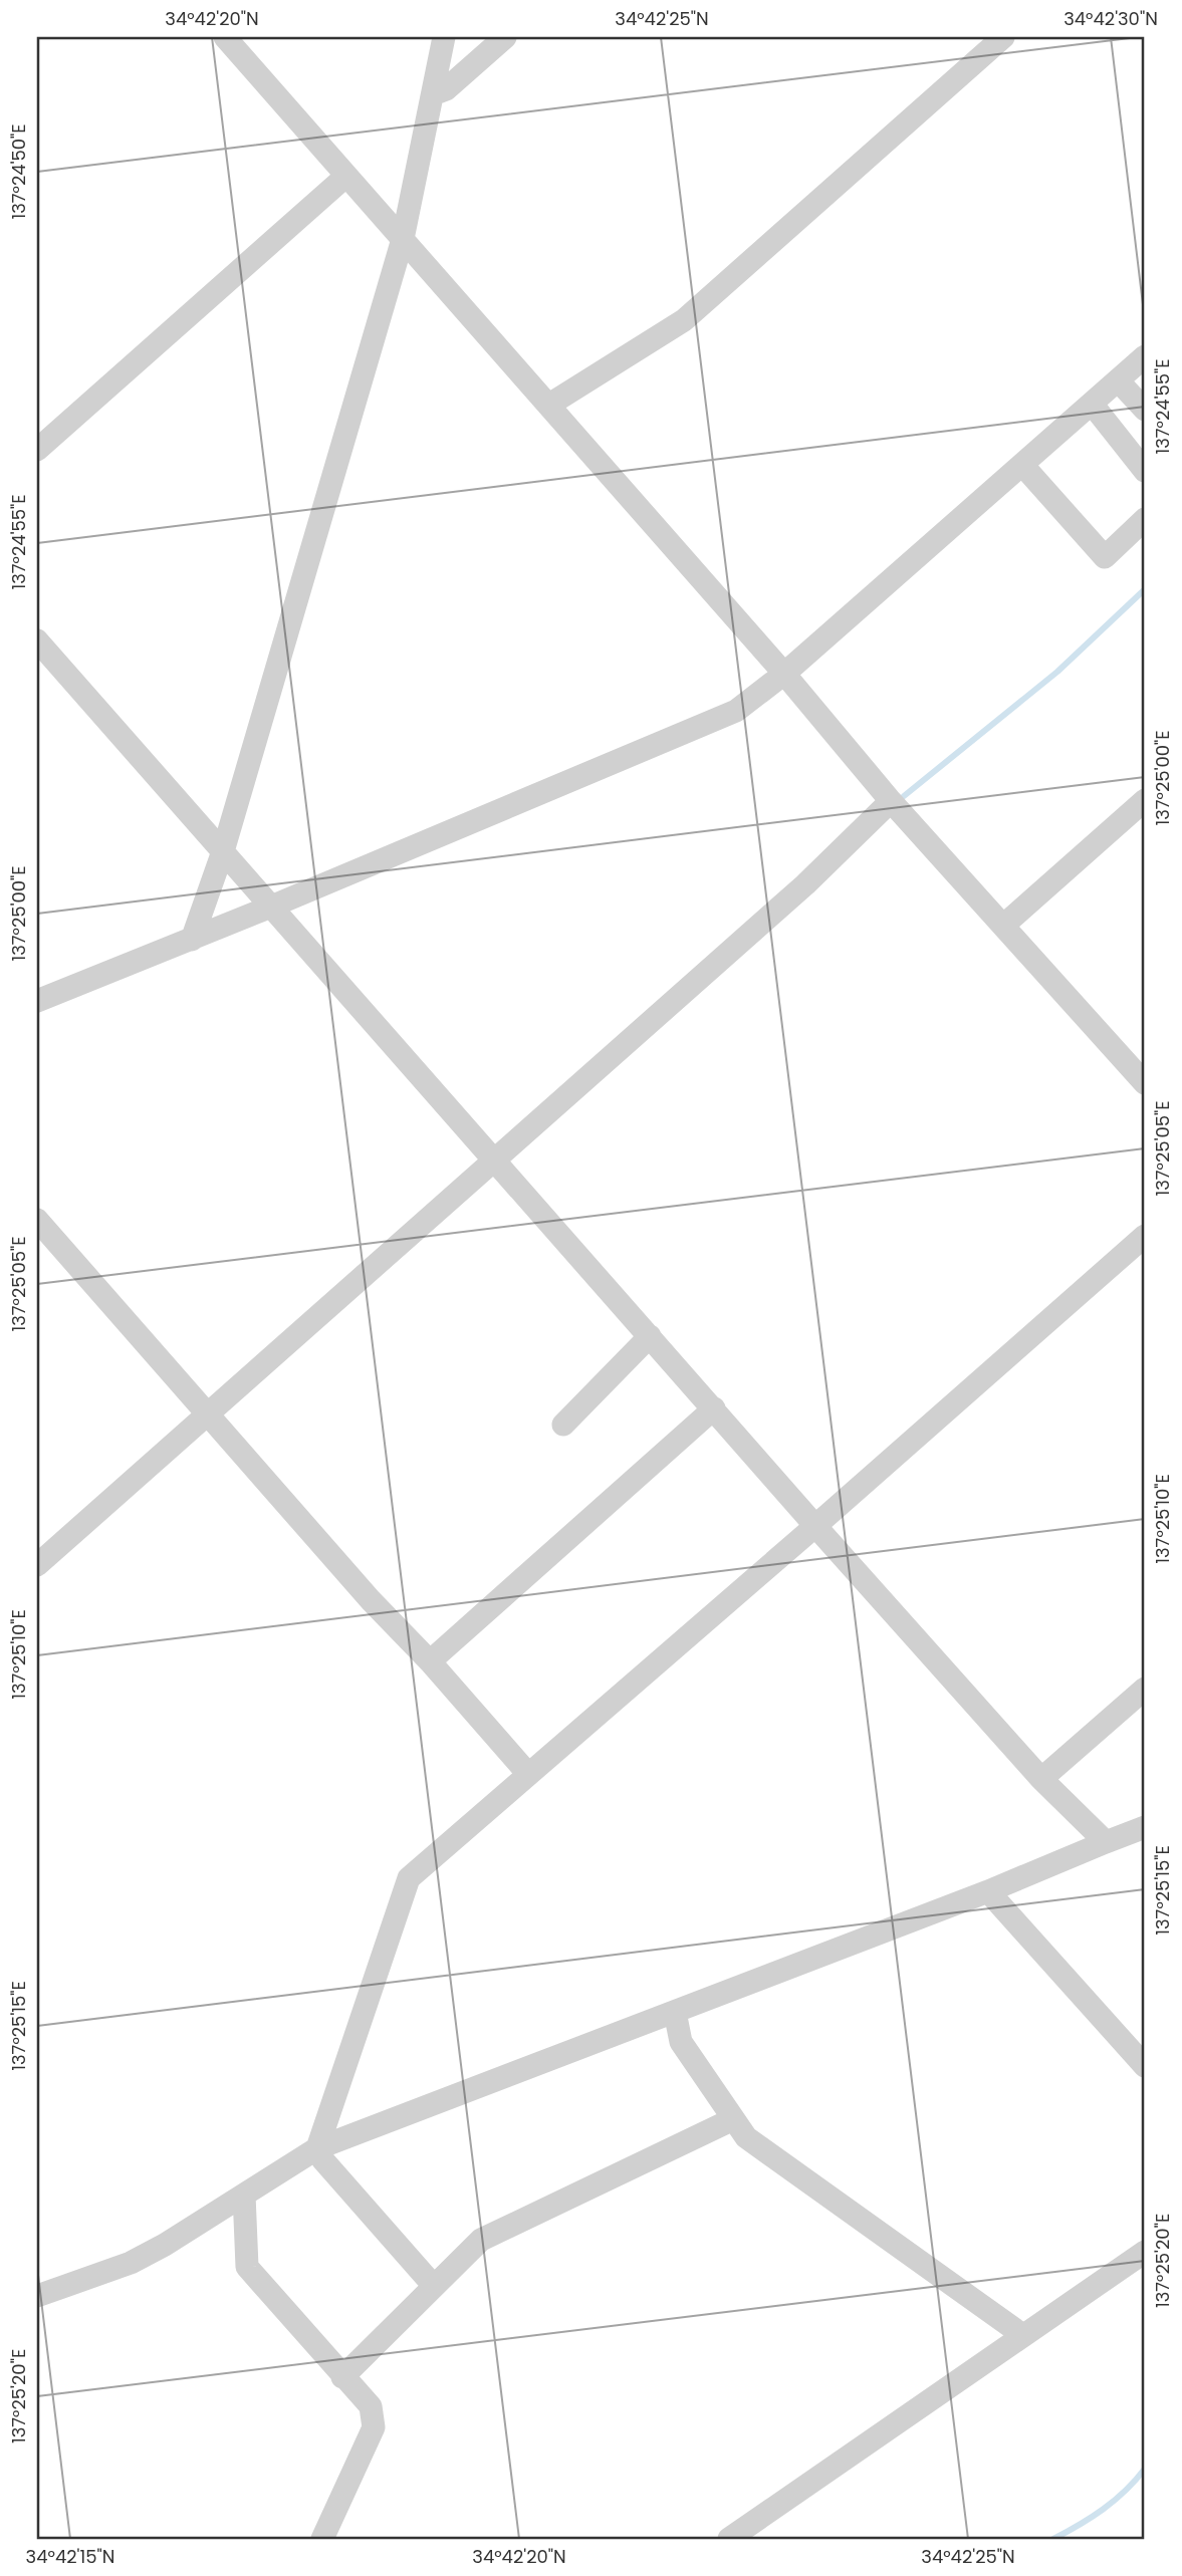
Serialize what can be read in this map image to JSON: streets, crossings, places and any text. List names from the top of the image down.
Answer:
{
  "coordinates": [
    "34°42'20\"N",
    "34°42'25\"N",
    "34°42'30\"N",
    "137°24'50\"E",
    "137°24'55\"E",
    "137°25'00\"E",
    "137°25'05\"E",
    "137°25'10\"E",
    "137°25'15\"E",
    "137°25'20\"E",
    "34°42'15\"N"
  ]
}
